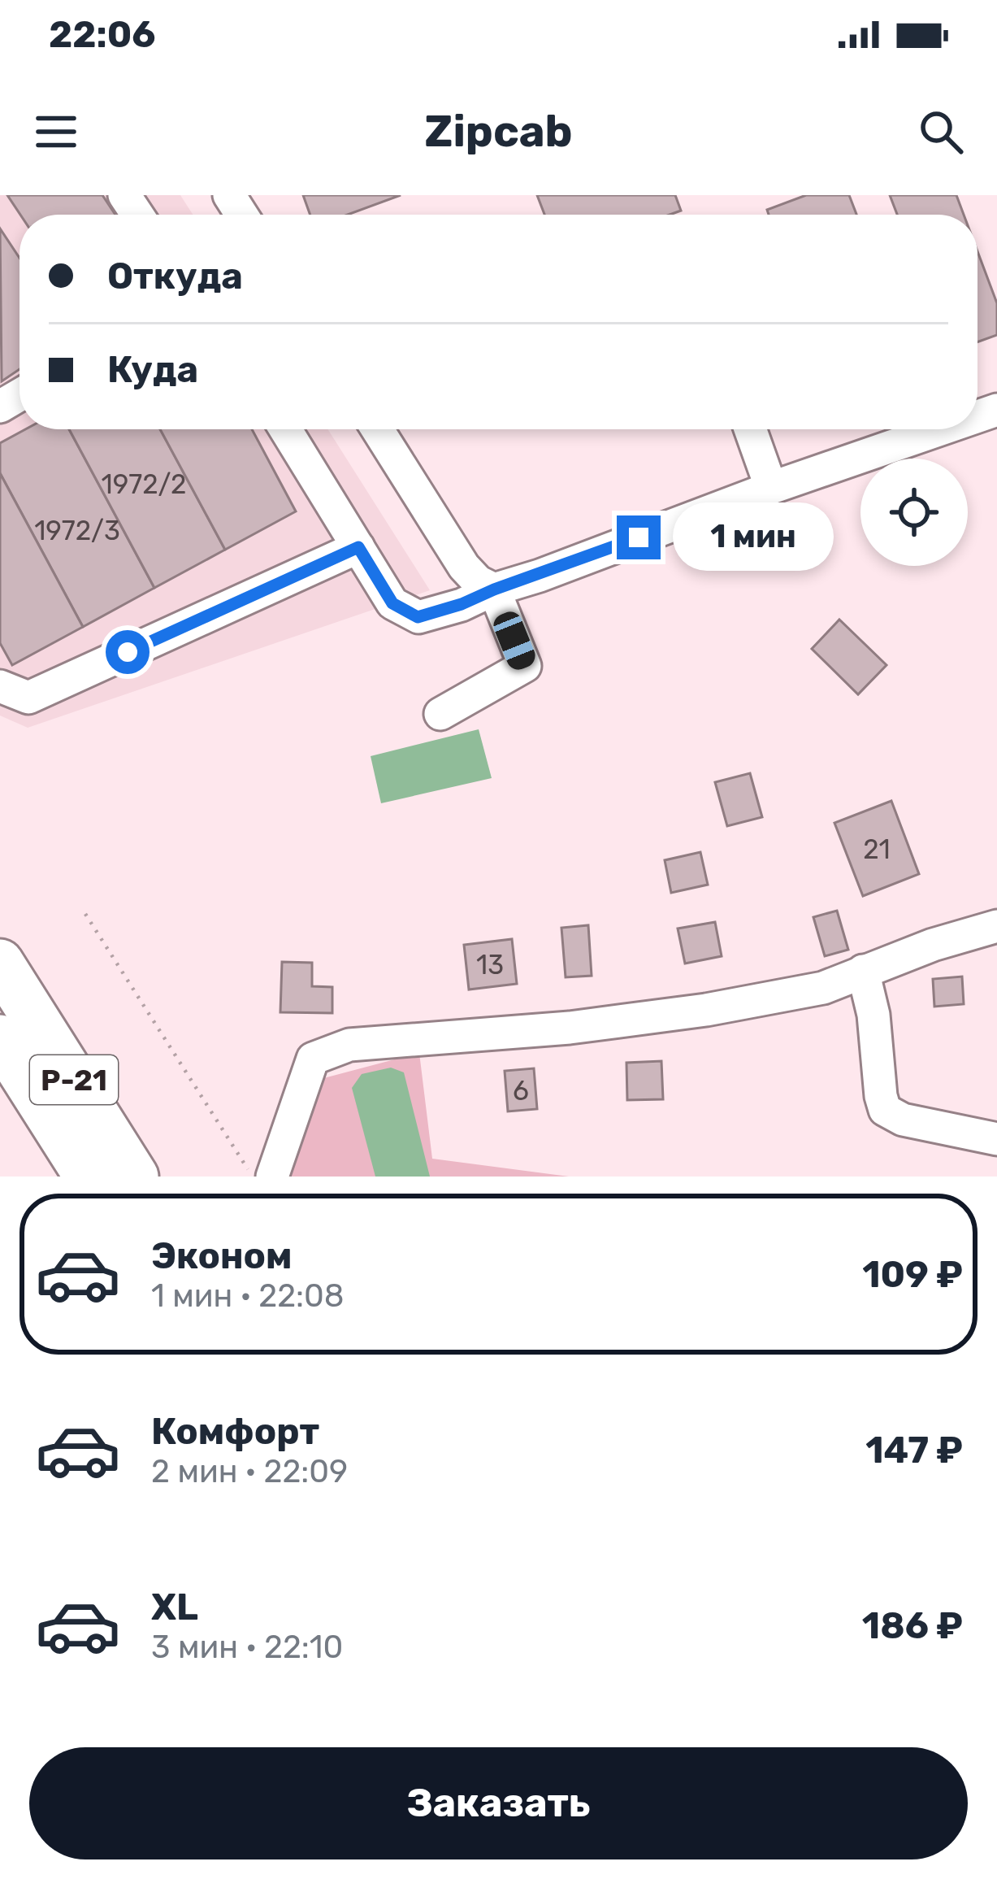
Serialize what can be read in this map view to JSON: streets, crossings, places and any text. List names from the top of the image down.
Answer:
{
  "streets": {
    "highway": ["Р-21"]
  },
  "house_numbers": [
    "1972/2",
    "1972/3",
    "21",
    "13",
    "6"
  ],
  "page": {
    "status": "22:06",
    "header": "Zipcab",
    "banner": ["Откуда", "Куда"],
    "bubble": "1 мин",
    "list": [
      {
        "name": "Эконом",
        "note": "1 мин · 22:08",
        "value": "109 ₽"
      },
      {
        "name": "Комфорт",
        "note": "2 мин · 22:09",
        "value": "147 ₽"
      },
      {
        "name": "XL",
        "note": "3 мин · 22:10",
        "value": "186 ₽"
      }
    ],
    "buttons": "Заказать"
  }
}
